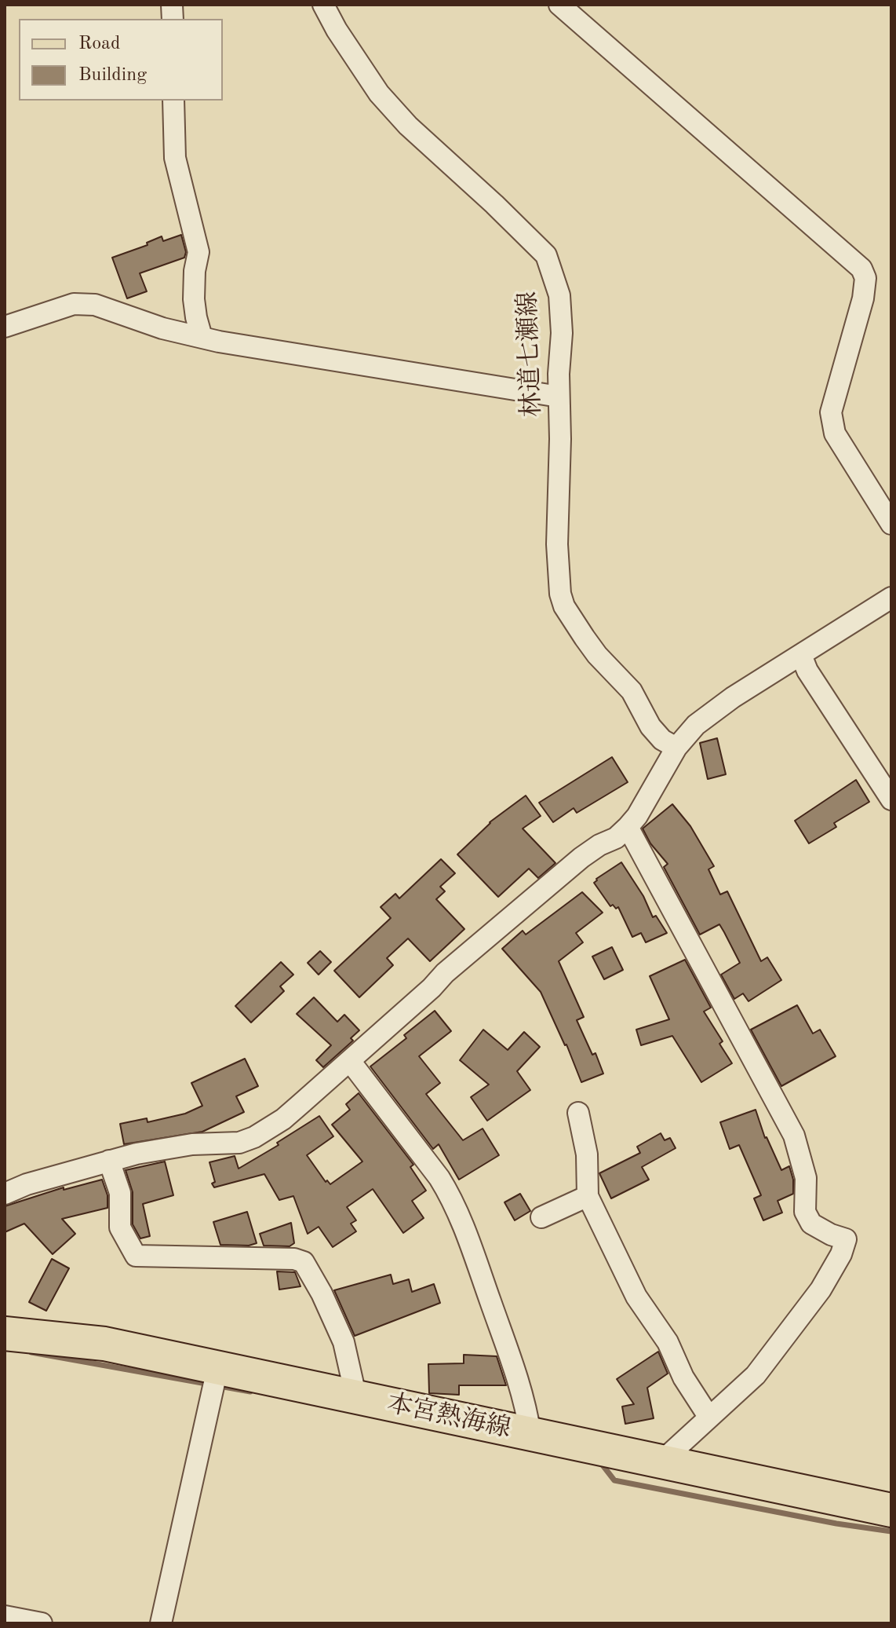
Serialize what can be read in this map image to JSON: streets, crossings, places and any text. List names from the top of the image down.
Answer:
{
  "streets": {
    "main road": ["本宮熱海線"],
    "street": ["林道七瀬線"]
  },
  "legend": ["Road", "Building"]
}
